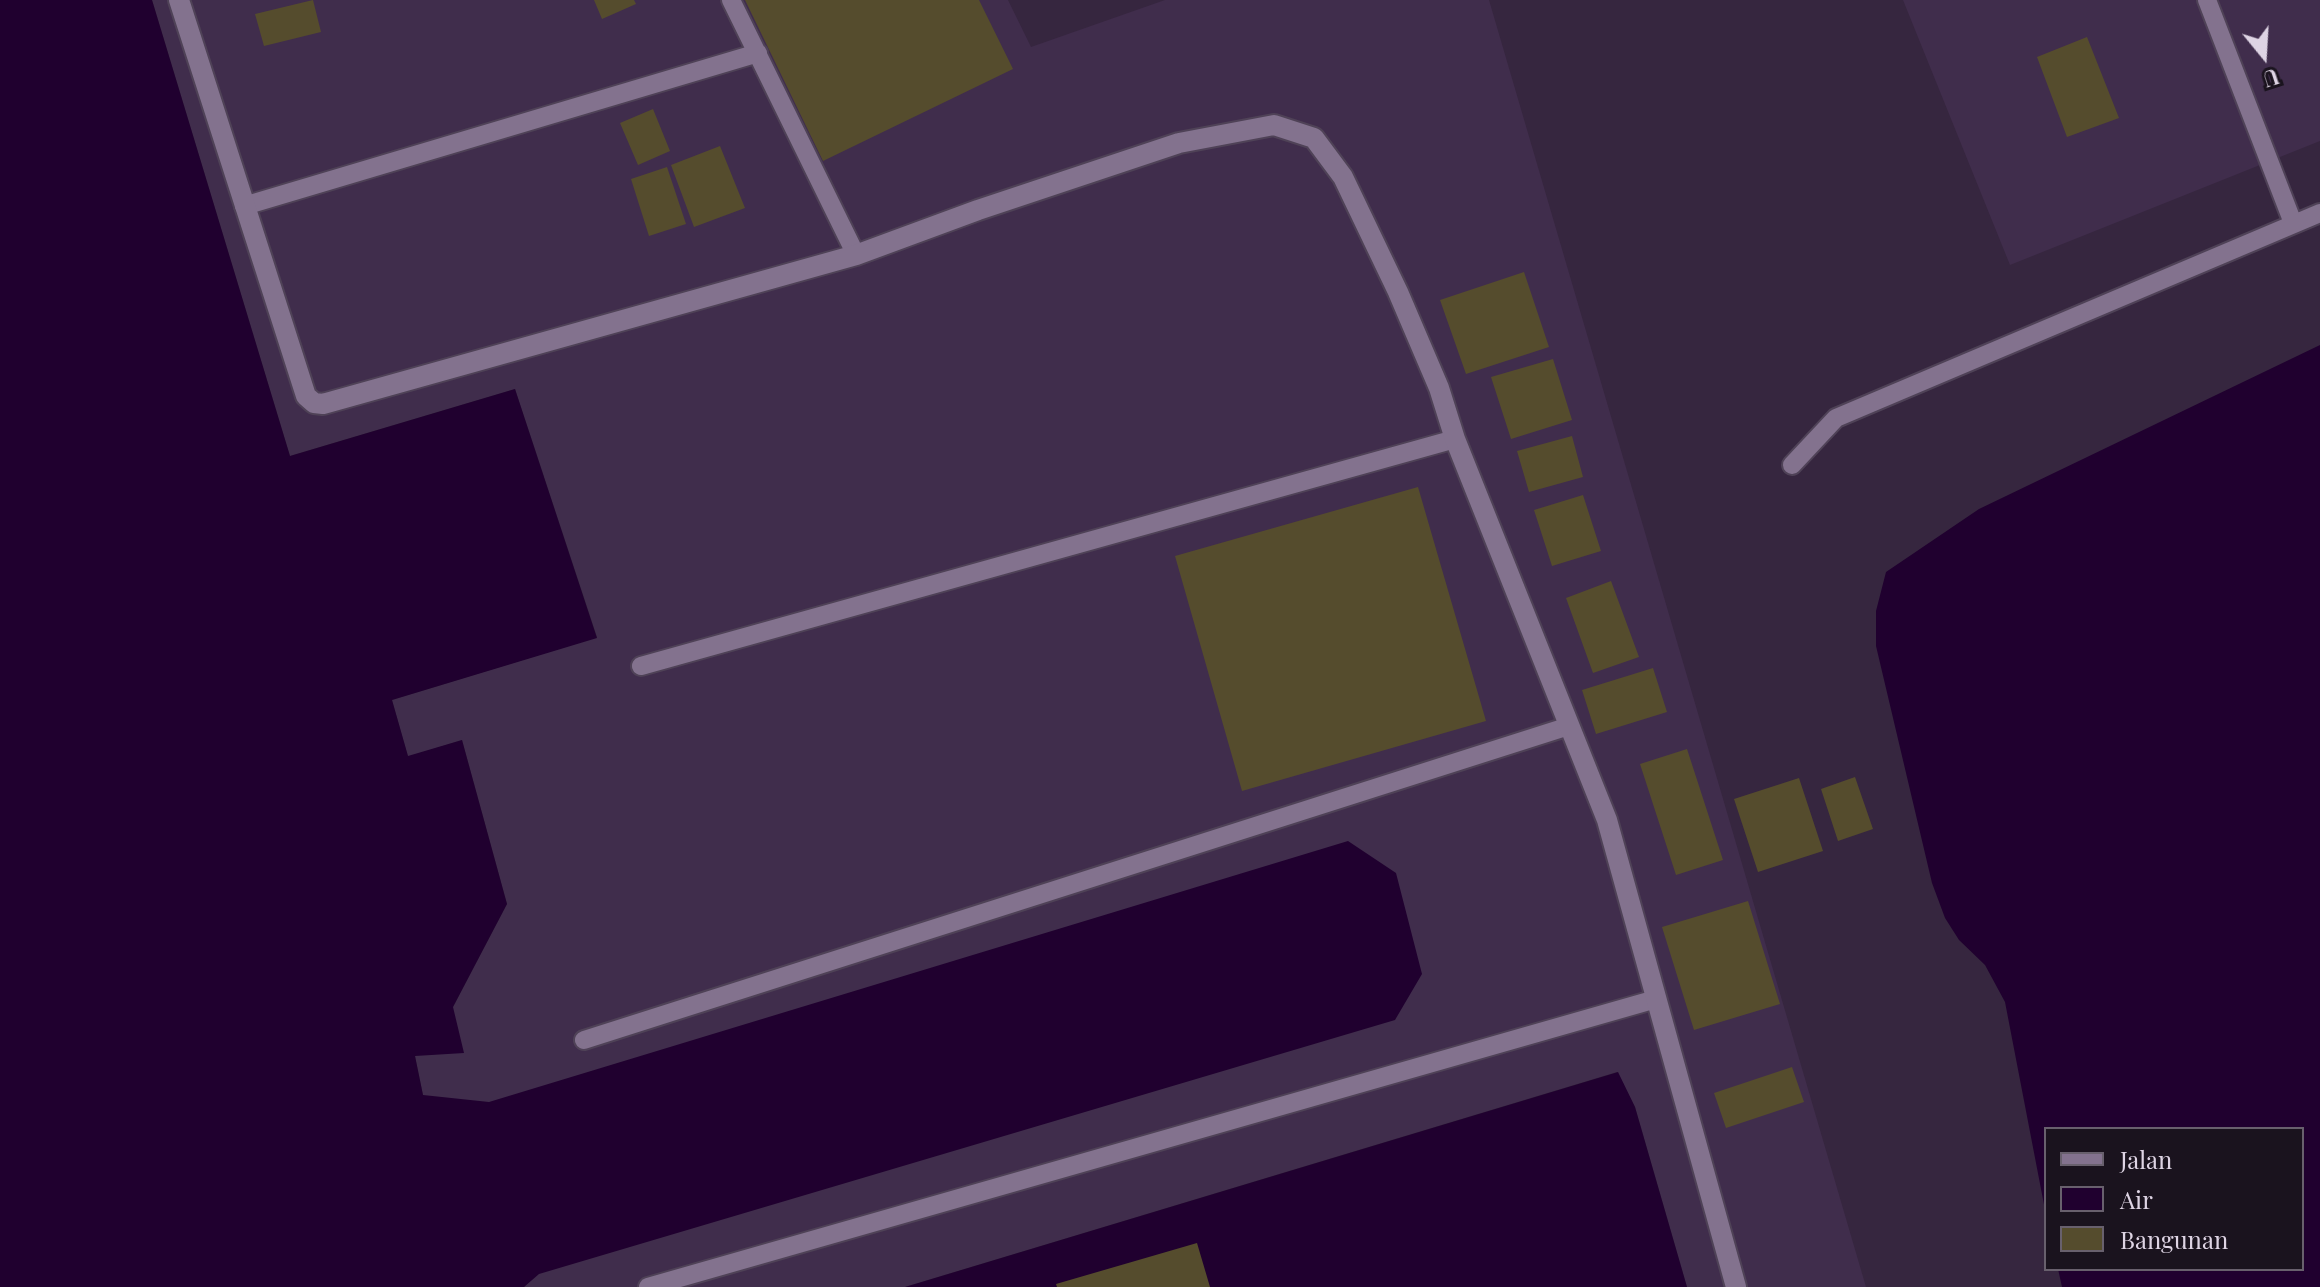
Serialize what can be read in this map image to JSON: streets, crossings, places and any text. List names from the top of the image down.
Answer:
{
  "legend": ["Jalan", "Air", "Bangunan"],
  "north": "bottom"
}
